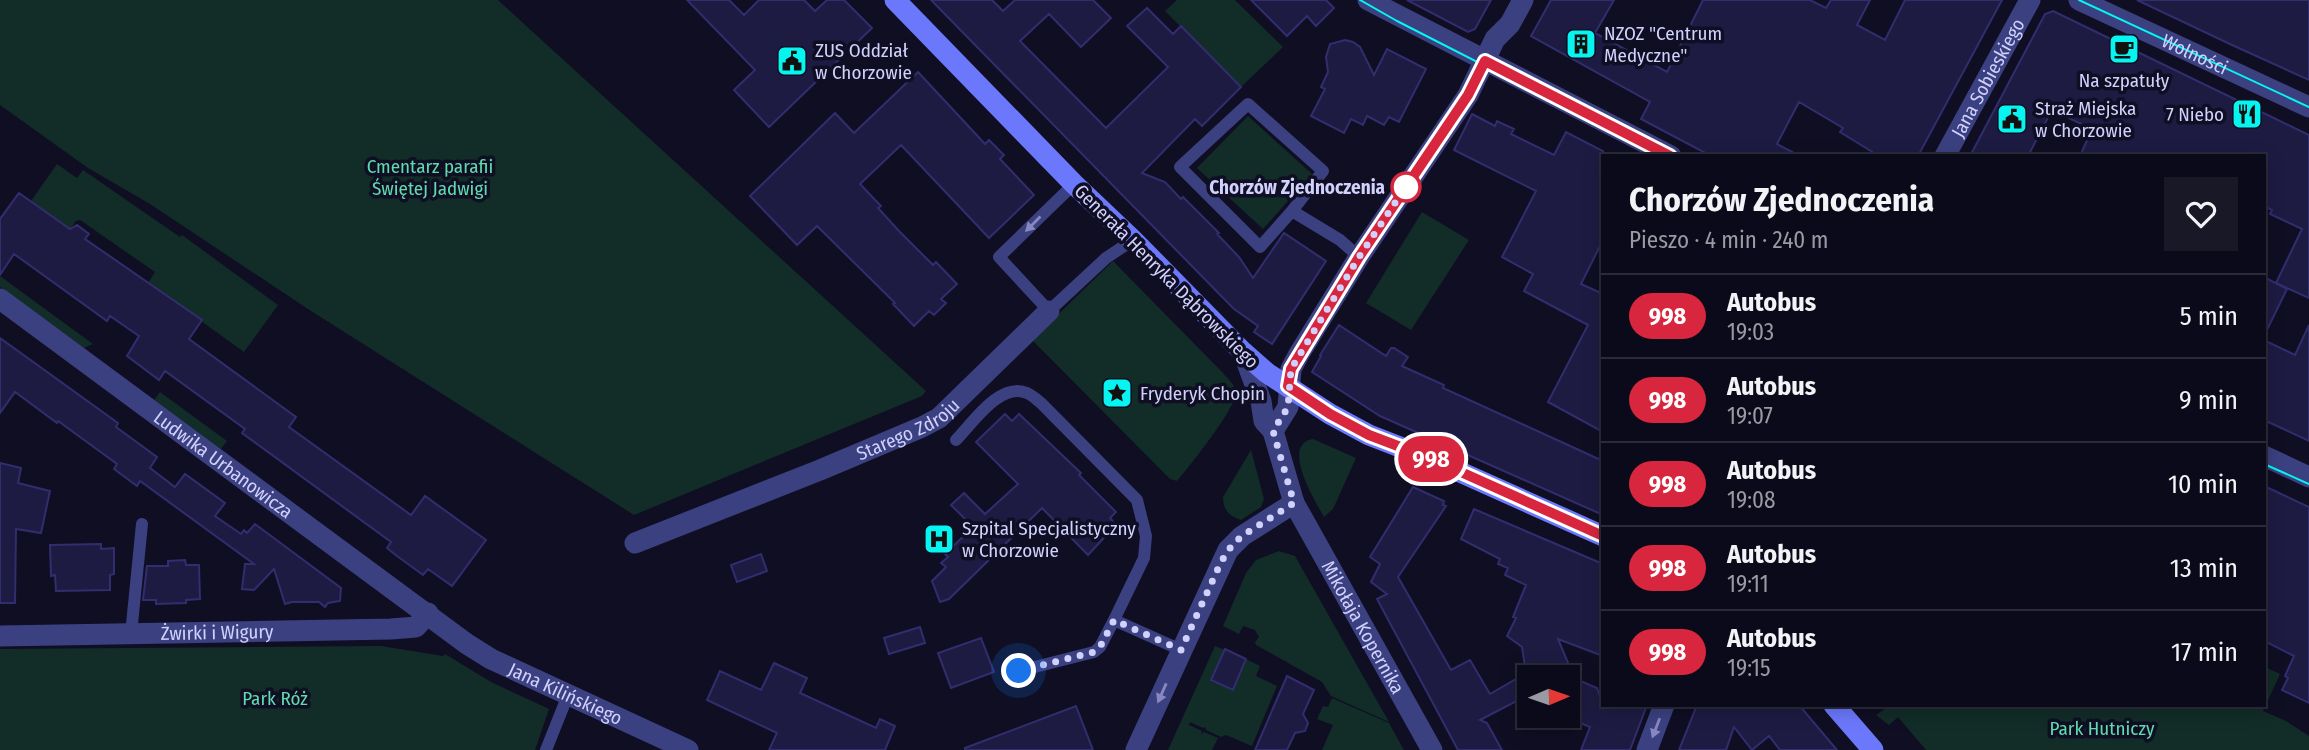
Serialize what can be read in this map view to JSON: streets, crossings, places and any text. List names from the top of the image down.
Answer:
{
  "streets": {
    "street": [
      "Wolności",
      "Jana Sobieskiego",
      "Generała Henryka Dąbrowskiego",
      "Starego Zdroju",
      "Ludwika Urbanowicza",
      "Mikołaja Kopernika",
      "Żwirki i Wigury",
      "Jana Kilińskiego"
    ]
  },
  "crossings": [
    ["Generała Henryka Dąbrowskiego", "Starego Zdroju"],
    ["Generała Henryka Dąbrowskiego", "Mikołaja Kopernika"],
    ["Ludwika Urbanowicza", "Żwirki i Wigury"],
    ["Ludwika Urbanowicza", "Jana Kilińskiego"]
  ],
  "parks": ["Cmentarz parafii Świętej Jadwigi", "Park Róż", "Park Hutniczy"],
  "places": {
    "building": ["NZOZ \"Centrum Medyczne\""],
    "cafe": ["Na szpatuły"],
    "public building": ["ZUS Oddział w Chorzowie", "Straż Miejska w Chorzowie"],
    "restaurant": ["7 Niebo"],
    "other": ["Chorzów Zjednoczenia"],
    "place": ["Fryderyk Chopin"],
    "hospital": ["Szpital Specjalistyczny w Chorzowie"]
  },
  "lines": ["bus line 998"],
  "north": "right",
  "page": {
    "on_map": "998",
    "heading": ["Chorzów Zjednoczenia", "Pieszo · 4 min · 240 m"],
    "list": [
      {
        "mark": "998",
        "name": "Autobus",
        "note": "19:03",
        "value": "5 min"
      },
      {
        "mark": "998",
        "name": "Autobus",
        "note": "19:07",
        "value": "9 min"
      },
      {
        "mark": "998",
        "name": "Autobus",
        "note": "19:08",
        "value": "10 min"
      },
      {
        "mark": "998",
        "name": "Autobus",
        "note": "19:11",
        "value": "13 min"
      },
      {
        "mark": "998",
        "name": "Autobus",
        "note": "19:15",
        "value": "17 min"
      }
    ]
  }
}
